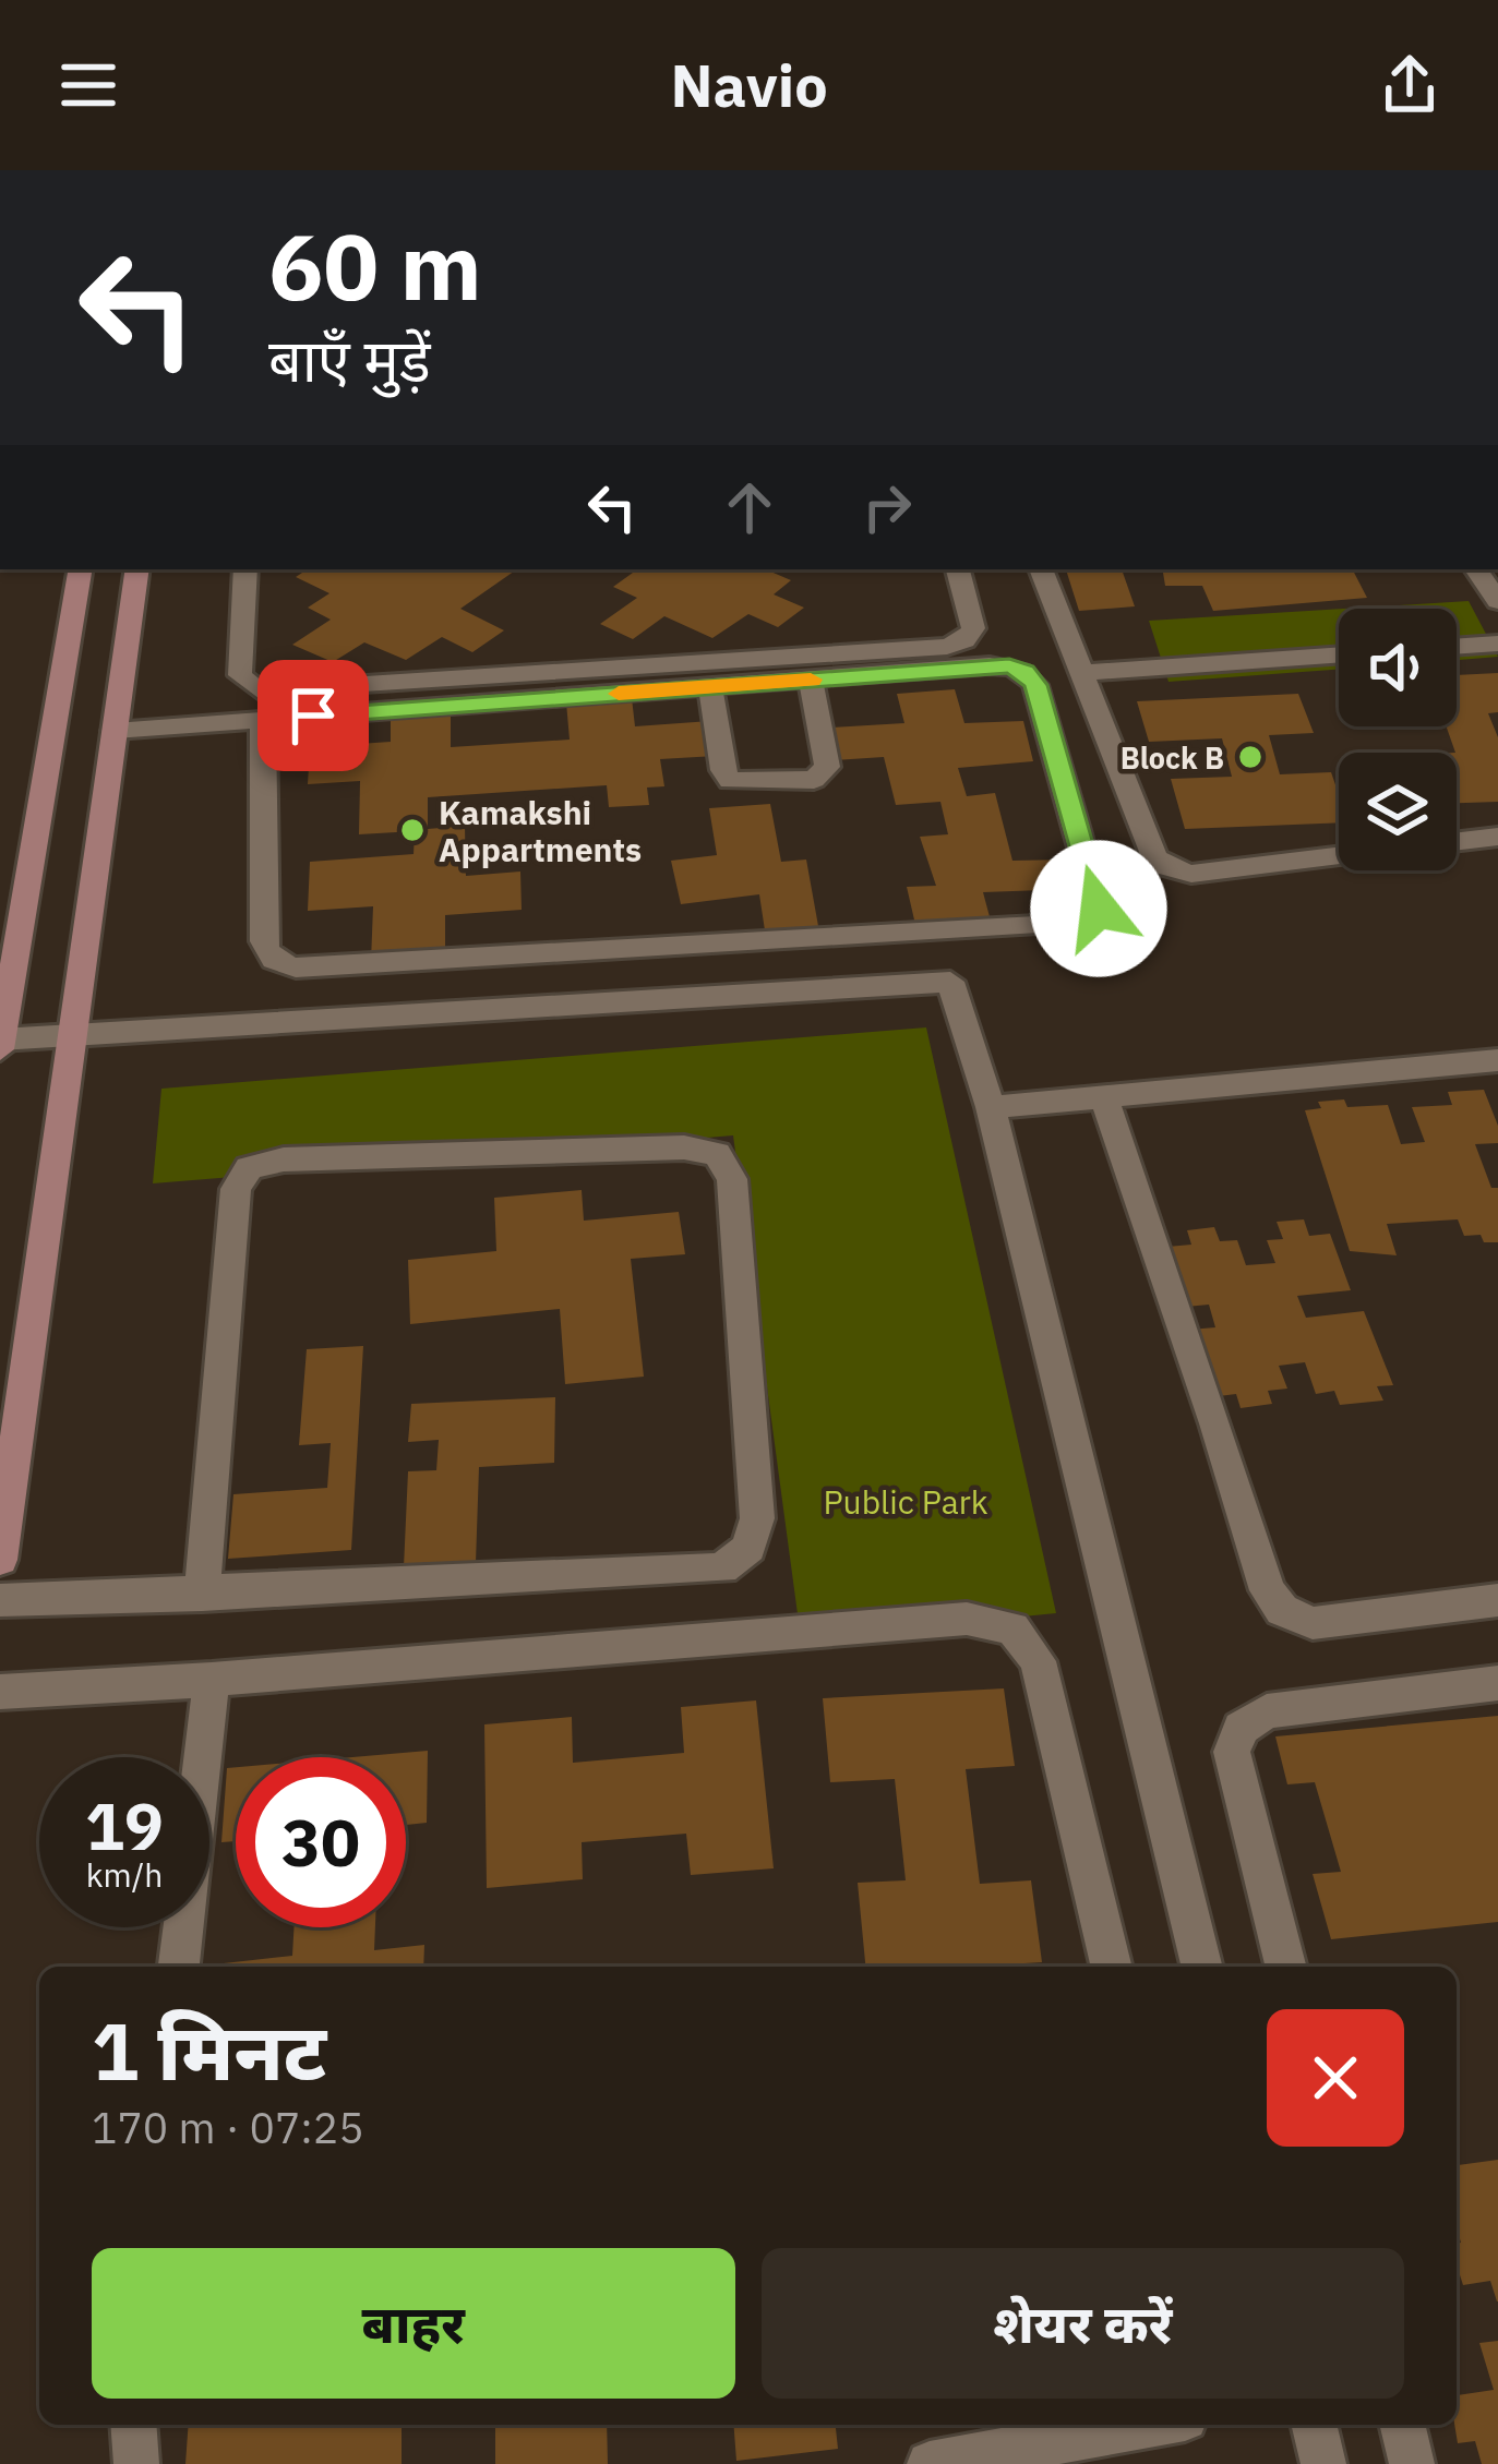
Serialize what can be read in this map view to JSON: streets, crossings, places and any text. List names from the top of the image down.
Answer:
{
  "parks": ["Public Park"],
  "places": ["Block B", "Kamakshi Appartments"],
  "page": {
    "header": "Navio",
    "turn": ["60 m", "बाएँ मुड़ें"],
    "speed": "19 km/h",
    "limit": "30",
    "heading": ["1 मिनट", "170 m · 07:25"],
    "buttons": ["बाहर", "शेयर करें"]
  }
}
